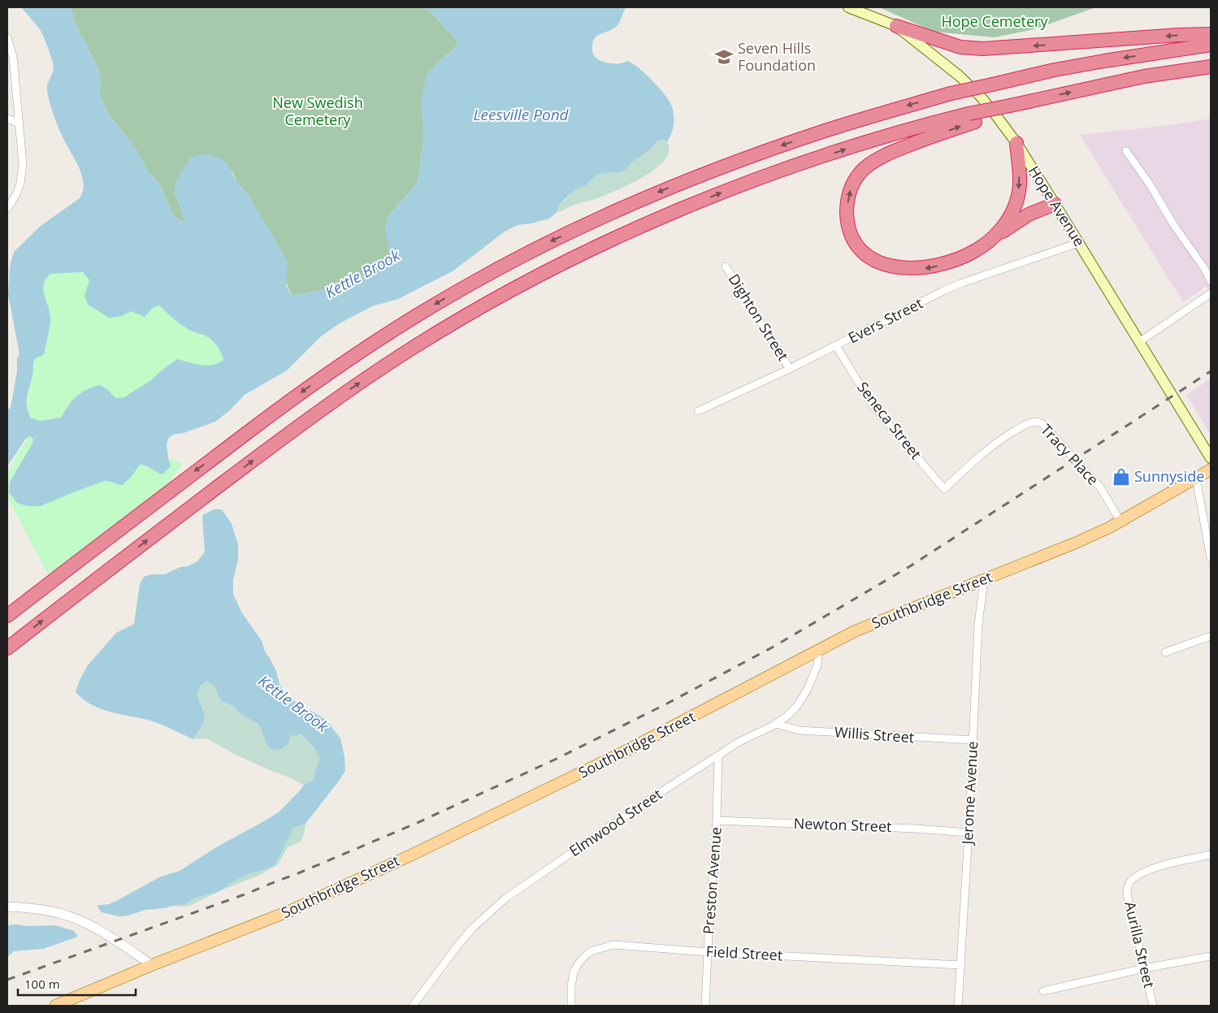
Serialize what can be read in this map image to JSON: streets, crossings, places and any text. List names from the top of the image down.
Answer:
{
  "streets": {
    "main road": ["Hope Avenue", "Southbridge Street"],
    "street": [
      "Dighton Street",
      "Evers Street",
      "Seneca Street",
      "Tracy Place",
      "Willis Street",
      "Jerome Avenue",
      "Elmwood Street",
      "Newton Street",
      "Preston Avenue",
      "Aurilla Street",
      "Field Street"
    ]
  },
  "crossings": [
    ["Hope Avenue", "Evers Street"],
    ["Dighton Street", "Evers Street"],
    ["Evers Street", "Seneca Street"],
    ["Seneca Street", "Tracy Place"],
    ["Tracy Place", "Southbridge Street"],
    ["Southbridge Street", "Jerome Avenue"],
    ["Southbridge Street", "Elmwood Street"],
    ["Willis Street", "Jerome Avenue"],
    ["Willis Street", "Elmwood Street"],
    ["Jerome Avenue", "Newton Street"],
    ["Jerome Avenue", "Field Street"],
    ["Elmwood Street", "Preston Avenue"],
    ["Newton Street", "Preston Avenue"],
    ["Preston Avenue", "Field Street"]
  ],
  "water": ["Leesville Pond", "Kettle Brook"],
  "parks": ["Hope Cemetery", "New Swedish Cemetery"],
  "places": {
    "school or university": ["Seven Hills Foundation"],
    "shop": ["Sunnyside"]
  },
  "scale_bar": "100 m"
}
